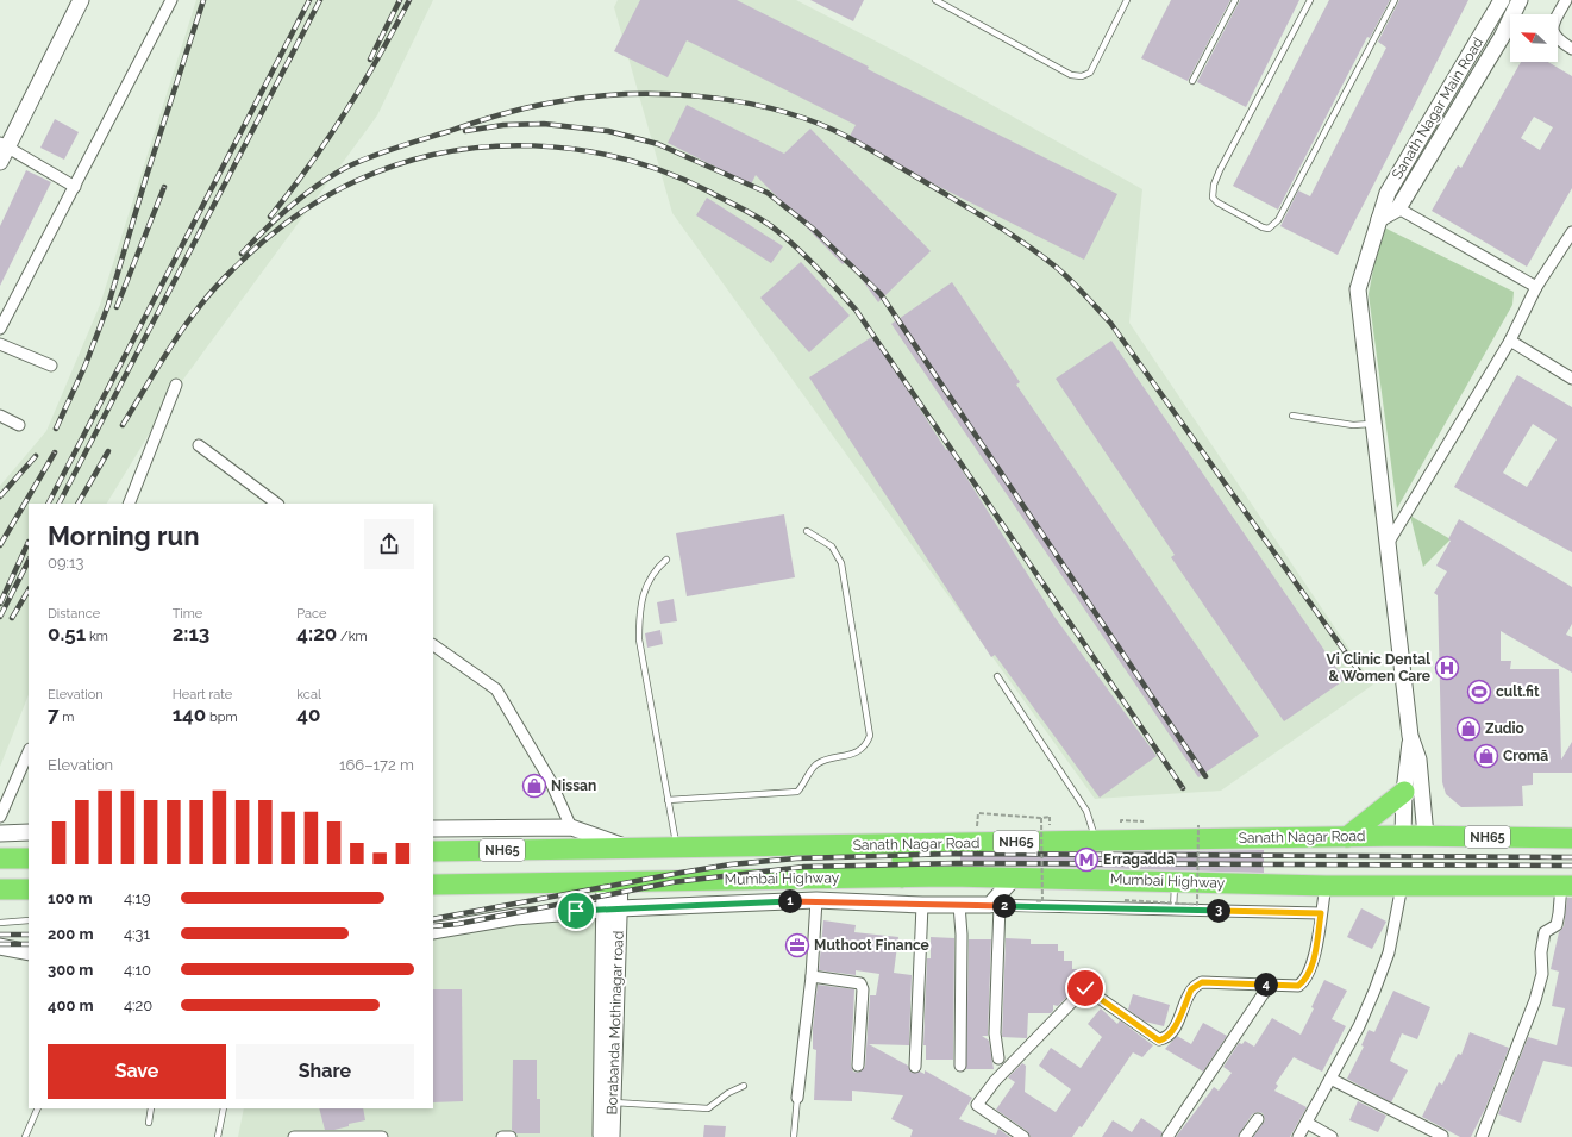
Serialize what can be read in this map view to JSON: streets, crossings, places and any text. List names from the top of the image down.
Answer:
{
  "streets": {
    "highway": ["Sanath Nagar Road", "NH65", "Mumbai Highway"],
    "street": ["Sanath Nagar Main Road", "Borabanda Mothinagar road"]
  },
  "crossings": [
    ["Sanath Nagar Road", "NH65"],
    ["Mumbai Highway", "Borabanda Mothinagar road"]
  ],
  "places": {
    "hospital": ["Vi Clinic Dental & Women Care"],
    "sports": ["cult.fit"],
    "shop": ["Zudio", "Cromā", "Nissan"],
    "metro station": ["Erragadda"],
    "office": ["Muthoot Finance"]
  },
  "north": "top left",
  "page": {
    "heading": ["Morning run", "09:13"],
    "stats": [
      ["Distance", "0.51 km"],
      ["Time", "2:13"],
      ["Pace", "4:20 /km"],
      ["Elevation", "7 m"],
      ["Heart rate", "140 bpm"],
      ["kcal", "40"]
    ],
    "chart": ["Elevation", "166–172 m"],
    "list": [
      {
        "name": "100 m",
        "note": "4:19"
      },
      {
        "name": "200 m",
        "note": "4:31"
      },
      {
        "name": "300 m",
        "note": "4:10"
      },
      {
        "name": "400 m",
        "note": "4:20"
      }
    ],
    "pins": [
      "1",
      "2",
      "3",
      "4"
    ],
    "buttons": ["Save", "Share"]
  }
}
